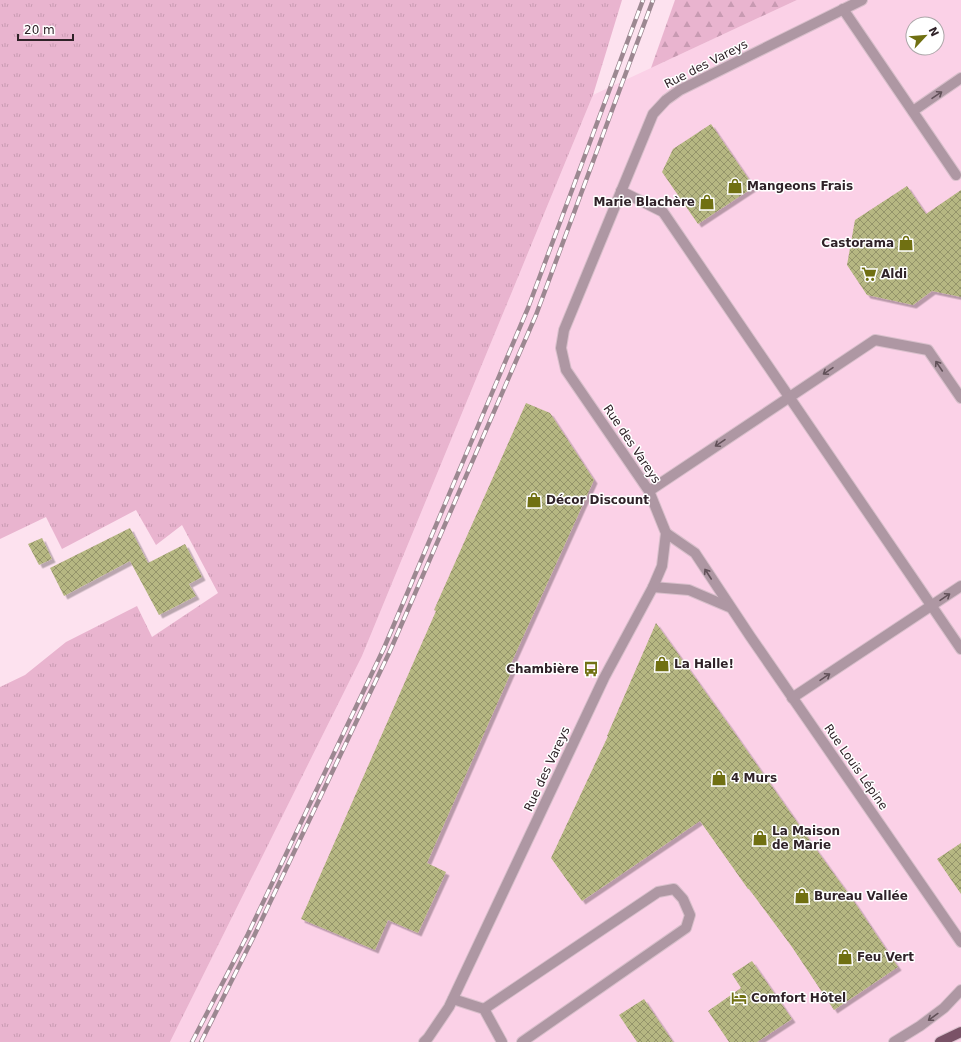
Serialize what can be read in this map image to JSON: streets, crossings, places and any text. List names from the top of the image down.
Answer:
{
  "streets": {
    "street": ["Rue des Vareys", "Rue Louis Lépine"]
  },
  "crossings": [
    ["Rue des Vareys", "Rue Louis Lépine"]
  ],
  "places": {
    "shop": [
      "Mangeons Frais",
      "Marie Blachère",
      "Castorama",
      "Décor Discount",
      "La Halle!",
      "4 Murs",
      "La Maison de Marie",
      "Bureau Vallée",
      "Feu Vert"
    ],
    "supermarket": ["Aldi"],
    "bus stop": ["Chambière"],
    "hotel": ["Comfort Hôtel"]
  },
  "scale_bar": "20 m",
  "north": "top right"
}
